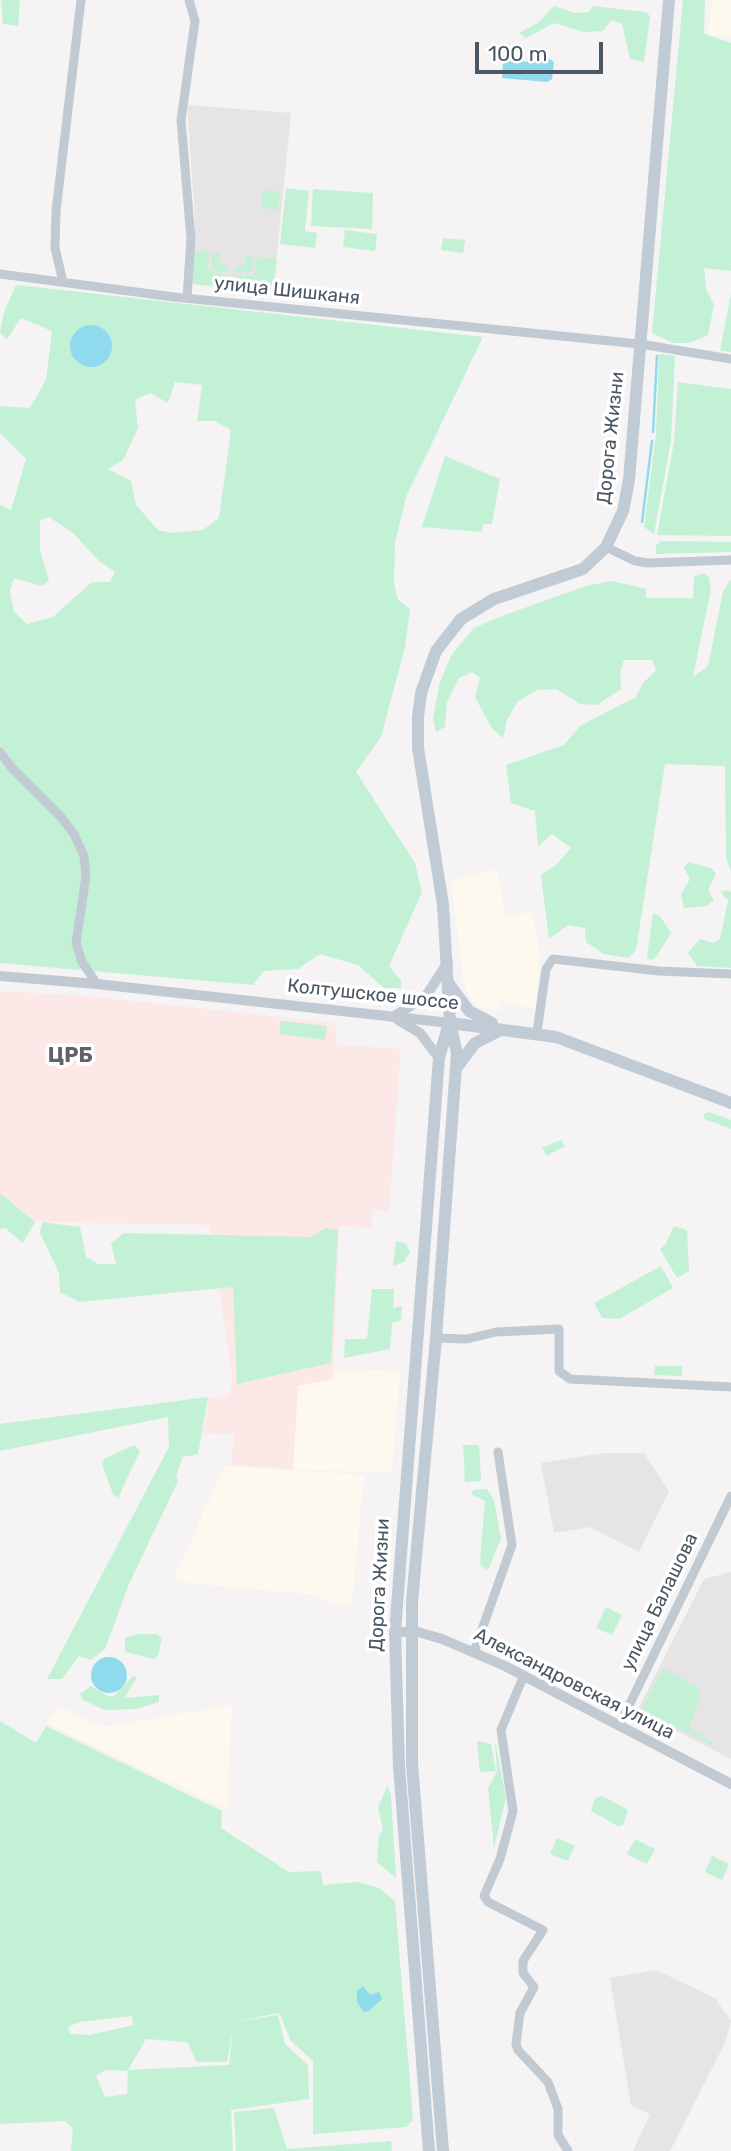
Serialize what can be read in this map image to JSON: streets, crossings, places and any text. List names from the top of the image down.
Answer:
{
  "streets": {
    "main road": ["Дорога Жизни", "Колтушское шоссе"],
    "street": ["улица Шишканя", "улица Балашова", "Александровская улица"]
  },
  "crossings": [
    ["улица Шишканя", "Дорога Жизни"],
    ["Дорога Жизни", "Колтушское шоссе"],
    ["Дорога Жизни", "Александровская улица"],
    ["улица Балашова", "Александровская улица"]
  ],
  "districts": ["ЦРБ"],
  "scale_bar": "100 m"
}
